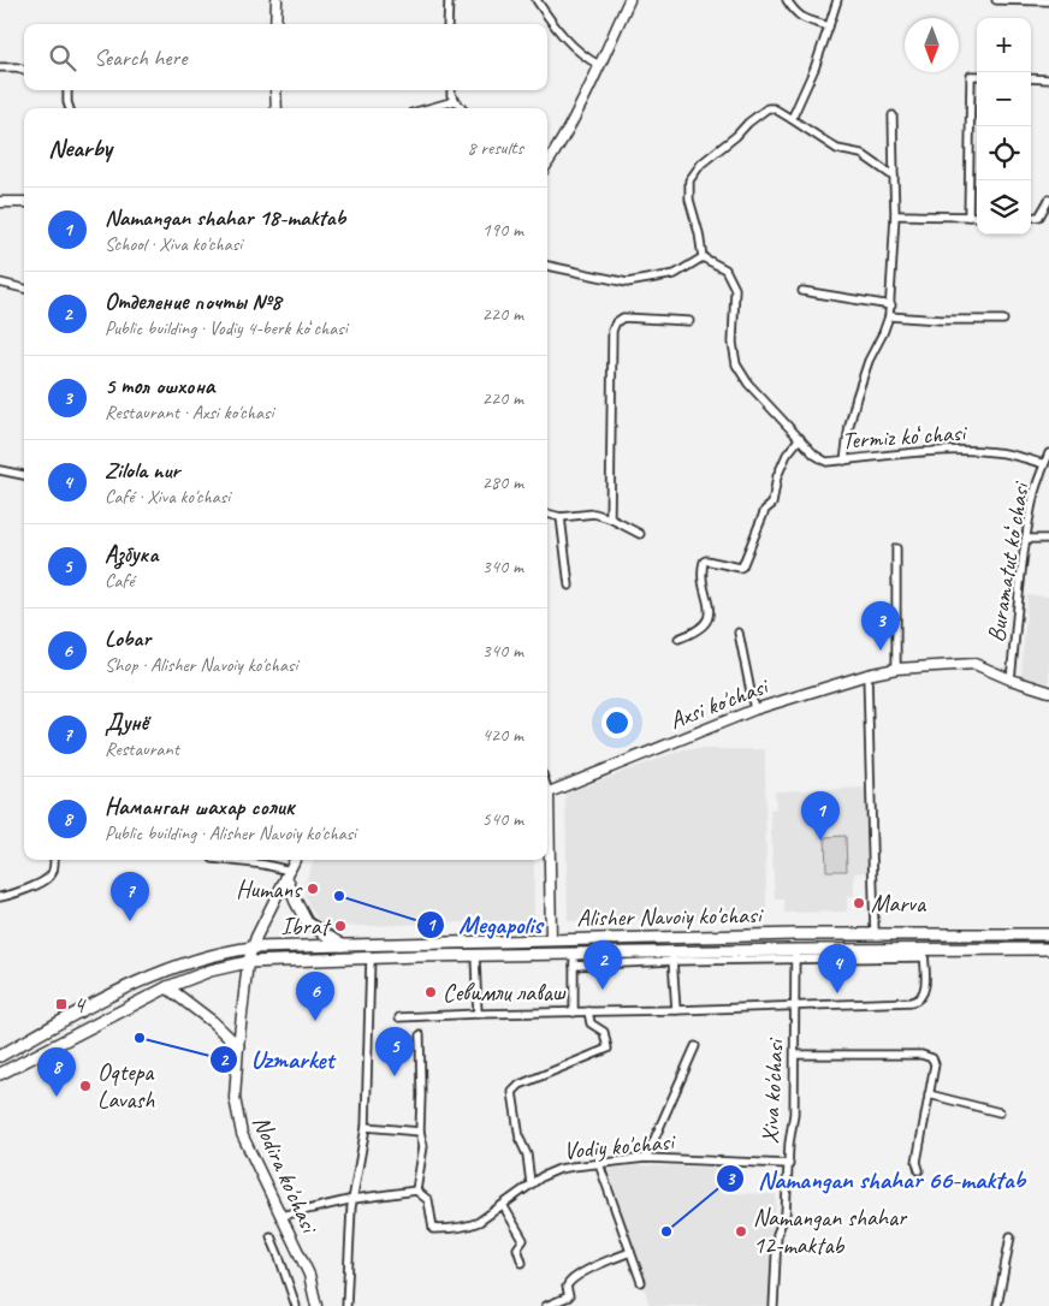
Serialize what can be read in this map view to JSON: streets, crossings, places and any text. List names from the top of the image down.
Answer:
{
  "streets": {
    "main road": ["Alisher Navoiy ko'chasi"],
    "street": [
      "Termiz koʻchasi",
      "Buramatut koʻchasi",
      "Axsi ko'chasi",
      "Xiva ko'chasi",
      "Vodiy ko'chasi",
      "Nodira ko'chasi"
    ]
  },
  "crossings": [
    ["Termiz koʻchasi", "Buramatut koʻchasi"],
    ["Buramatut koʻchasi", "Axsi ko'chasi"],
    ["Alisher Navoiy ko'chasi", "Xiva ko'chasi"],
    ["Alisher Navoiy ko'chasi", "Nodira ko'chasi"],
    ["Xiva ko'chasi", "Vodiy ko'chasi"]
  ],
  "places": {
    "other": [
      "Humans",
      "Megapolis",
      "Marva",
      "Ibrat",
      "Севимли лаваш",
      "Uzmarket",
      "Oqtepa Lavash",
      "Namangan shahar 66-maktab",
      "Namangan shahar 12-maktab"
    ],
    "transit": ["4"]
  },
  "north": "bottom",
  "page": {
    "map_buttons": ["+", "−"],
    "search": "Search here",
    "heading": ["Nearby", "8 results"],
    "list": [
      {
        "mark": "1",
        "name": "Namangan shahar 18-maktab",
        "note": "School · Xiva ko'chasi",
        "value": "190 m"
      },
      {
        "mark": "2",
        "name": "Отделение почты №8",
        "note": "Public building · Vodiy 4-berk koʻchasi",
        "value": "220 m"
      },
      {
        "mark": "3",
        "name": "5 тол ошхона",
        "note": "Restaurant · Axsi ko'chasi",
        "value": "220 m"
      },
      {
        "mark": "4",
        "name": "Zilola nur",
        "note": "Café · Xiva ko'chasi",
        "value": "280 m"
      },
      {
        "mark": "5",
        "name": "Азбука",
        "note": "Café",
        "value": "340 m"
      },
      {
        "mark": "6",
        "name": "Lobar",
        "note": "Shop · Alisher Navoiy ko'chasi",
        "value": "340 m"
      },
      {
        "mark": "7",
        "name": "Дунё",
        "note": "Restaurant",
        "value": "420 m"
      },
      {
        "mark": "8",
        "name": "Наманган шахар солик",
        "note": "Public building · Alisher Navoiy ko'chasi",
        "value": "540 m"
      }
    ],
    "pins": [
      "3",
      "1",
      "7",
      "2",
      "4",
      "6",
      "5",
      "8"
    ]
  }
}
